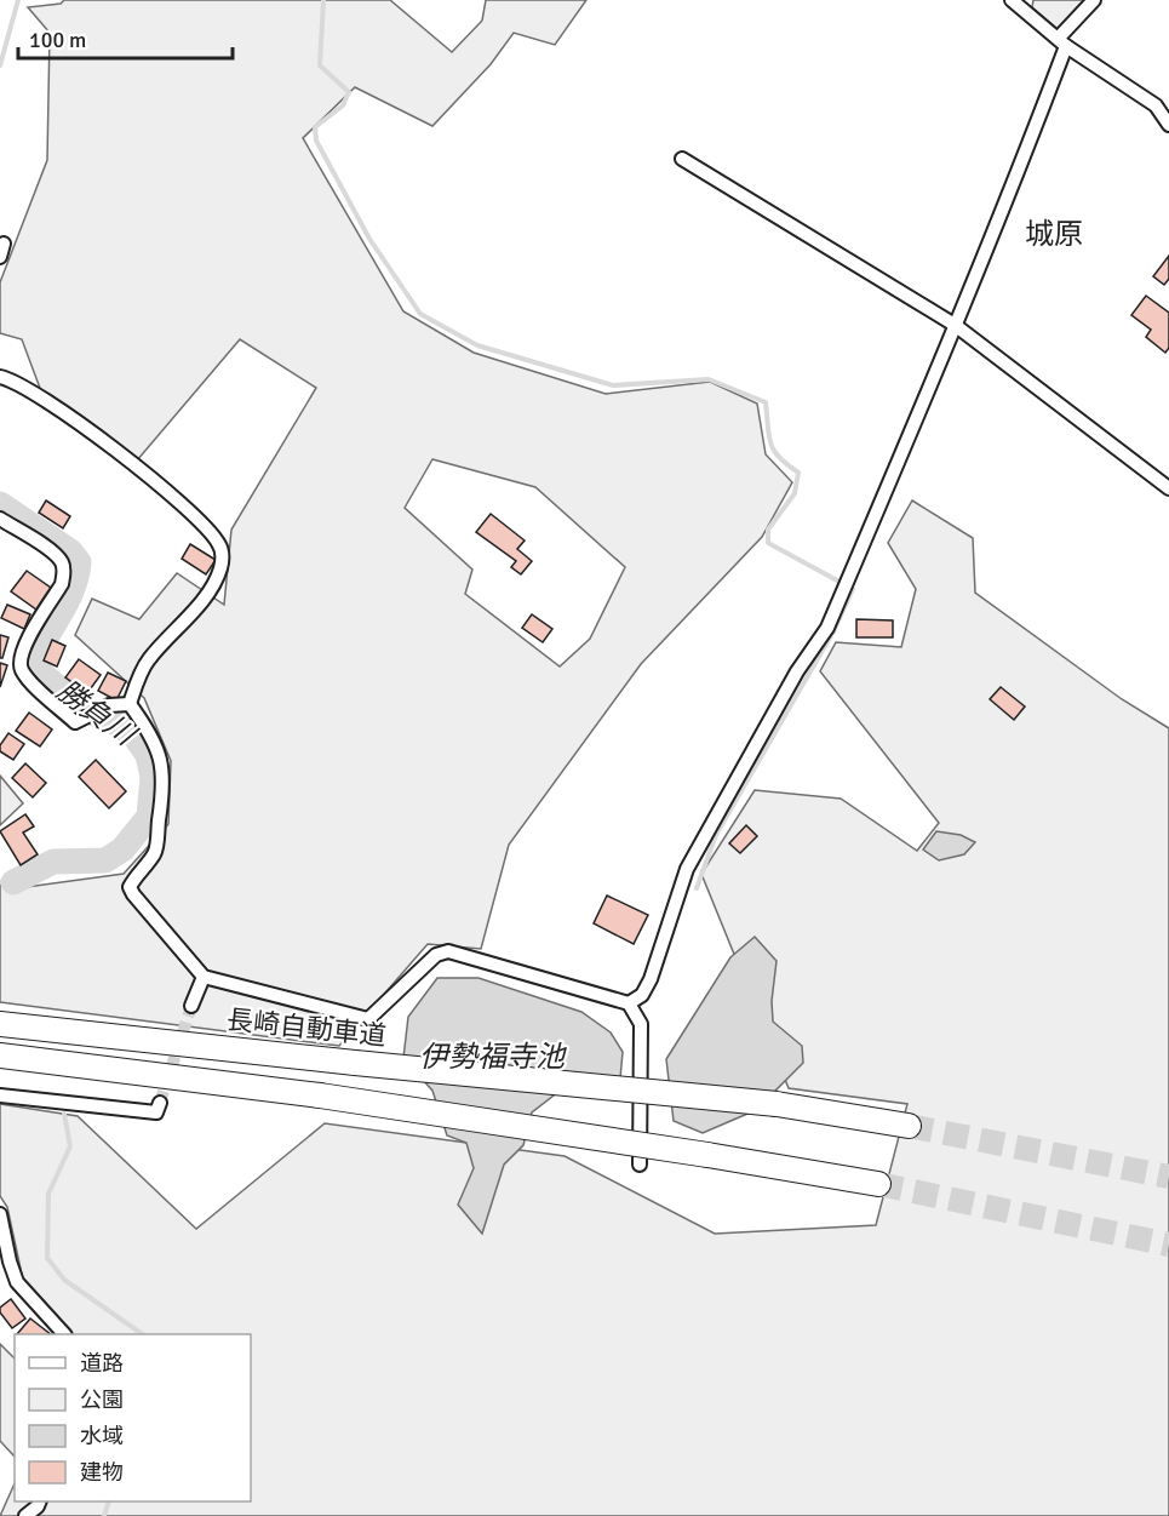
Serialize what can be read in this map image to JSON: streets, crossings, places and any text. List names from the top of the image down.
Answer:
{
  "streets": {
    "highway": ["長崎自動車道"]
  },
  "districts": ["城原"],
  "water": ["勝負川", "伊勢福寺池"],
  "legend": [
    "道路",
    "公園",
    "水域",
    "建物"
  ],
  "scale_bar": "100 m"
}
